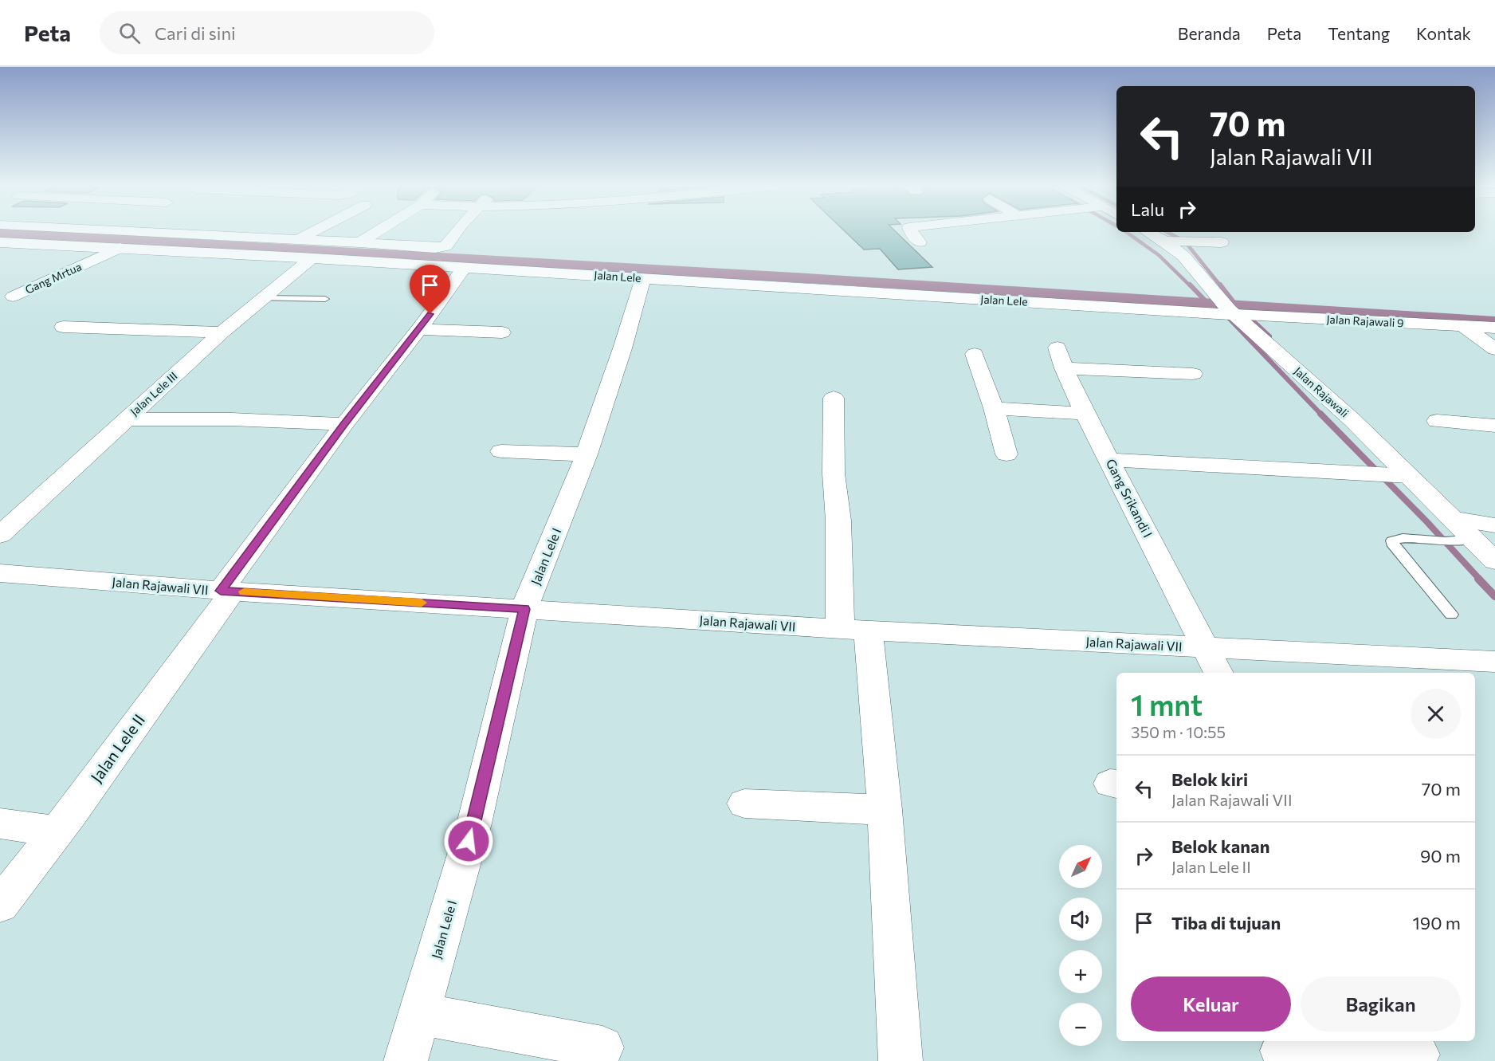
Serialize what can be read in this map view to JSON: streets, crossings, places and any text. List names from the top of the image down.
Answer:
{
  "streets": {
    "street": [
      "Jalan Lele",
      "Gang Mrtua",
      "Jalan Rajawali 9",
      "Jalan Rajawali",
      "Jalan Lele III",
      "Gang Srikandi I",
      "Jalan Lele I",
      "Jalan Rajawali VII",
      "Jalan Lele II"
    ]
  },
  "crossings": [
    ["Jalan Lele", "Gang Mrtua"],
    ["Jalan Lele", "Jalan Rajawali 9"],
    ["Jalan Lele", "Jalan Rajawali"],
    ["Jalan Lele", "Jalan Lele III"],
    ["Jalan Lele", "Jalan Lele I"],
    ["Jalan Lele", "Jalan Lele II"],
    ["Jalan Rajawali 9", "Jalan Rajawali"],
    ["Gang Srikandi I", "Jalan Rajawali VII"],
    ["Jalan Lele I", "Jalan Rajawali VII"],
    ["Jalan Rajawali VII", "Jalan Lele II"]
  ],
  "north": "top right",
  "page": {
    "header": "Peta",
    "search": "Cari di sini",
    "nav": [
      "Beranda",
      "Peta",
      "Tentang",
      "Kontak"
    ],
    "turn": ["70 m", "Jalan Rajawali VII"],
    "then": "Lalu",
    "heading": ["1 mnt", "350 m · 10:55"],
    "list": [
      {
        "name": "Belok kiri",
        "note": "Jalan Rajawali VII",
        "value": "70 m"
      },
      {
        "name": "Belok kanan",
        "note": "Jalan Lele II",
        "value": "90 m"
      },
      {
        "name": "Tiba di tujuan",
        "value": "190 m"
      }
    ],
    "map_buttons": ["+", "−"],
    "buttons": ["Keluar", "Bagikan"]
  }
}
